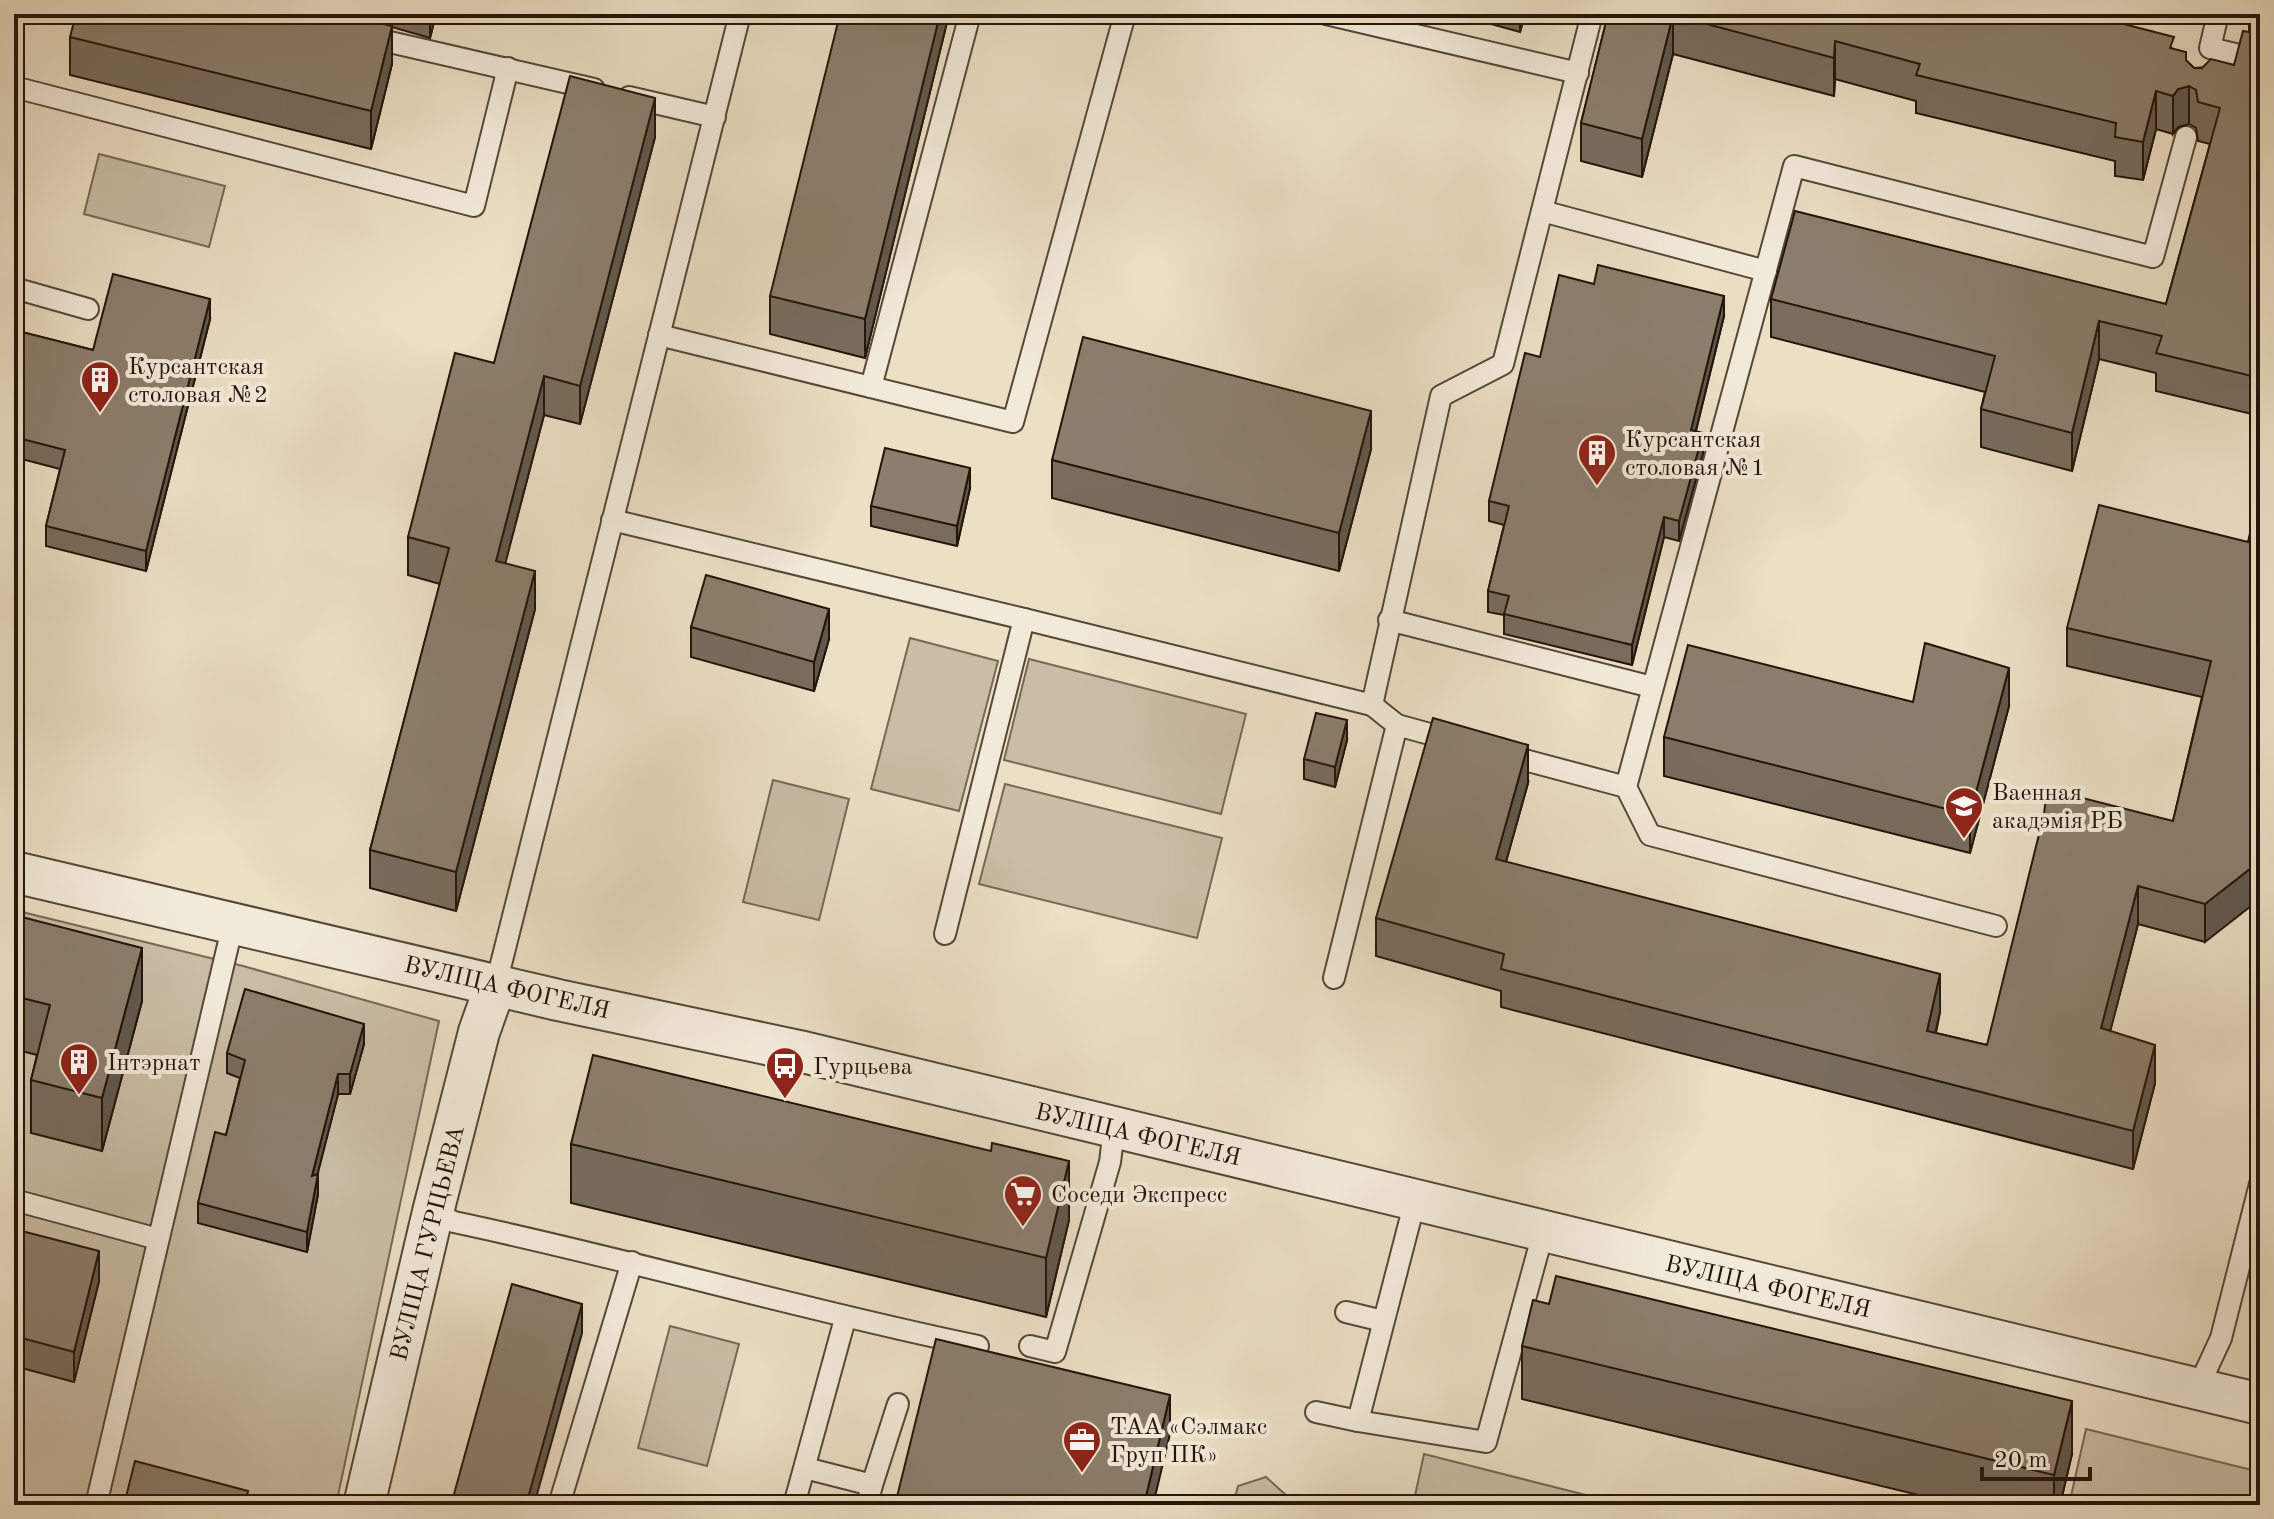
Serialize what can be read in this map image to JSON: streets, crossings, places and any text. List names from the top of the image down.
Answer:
{
  "streets": {
    "street": ["ВУЛІЦА ФОГЕЛЯ", "ВУЛІЦА ГУРЦЬЕВА"]
  },
  "crossings": [
    ["ВУЛІЦА ФОГЕЛЯ", "ВУЛІЦА ГУРЦЬЕВА"]
  ],
  "places": {
    "building": ["Курсантская столовая №2", "Курсантская столовая №1", "Інтэрнат"],
    "school or university": ["Ваенная акадэмія РБ"],
    "bus stop": ["Гурцьева"],
    "supermarket": ["Соседи Экспресс"],
    "office": ["ТАА «Сэлмакс Груп ПК»"]
  },
  "scale_bar": "20 m"
}
